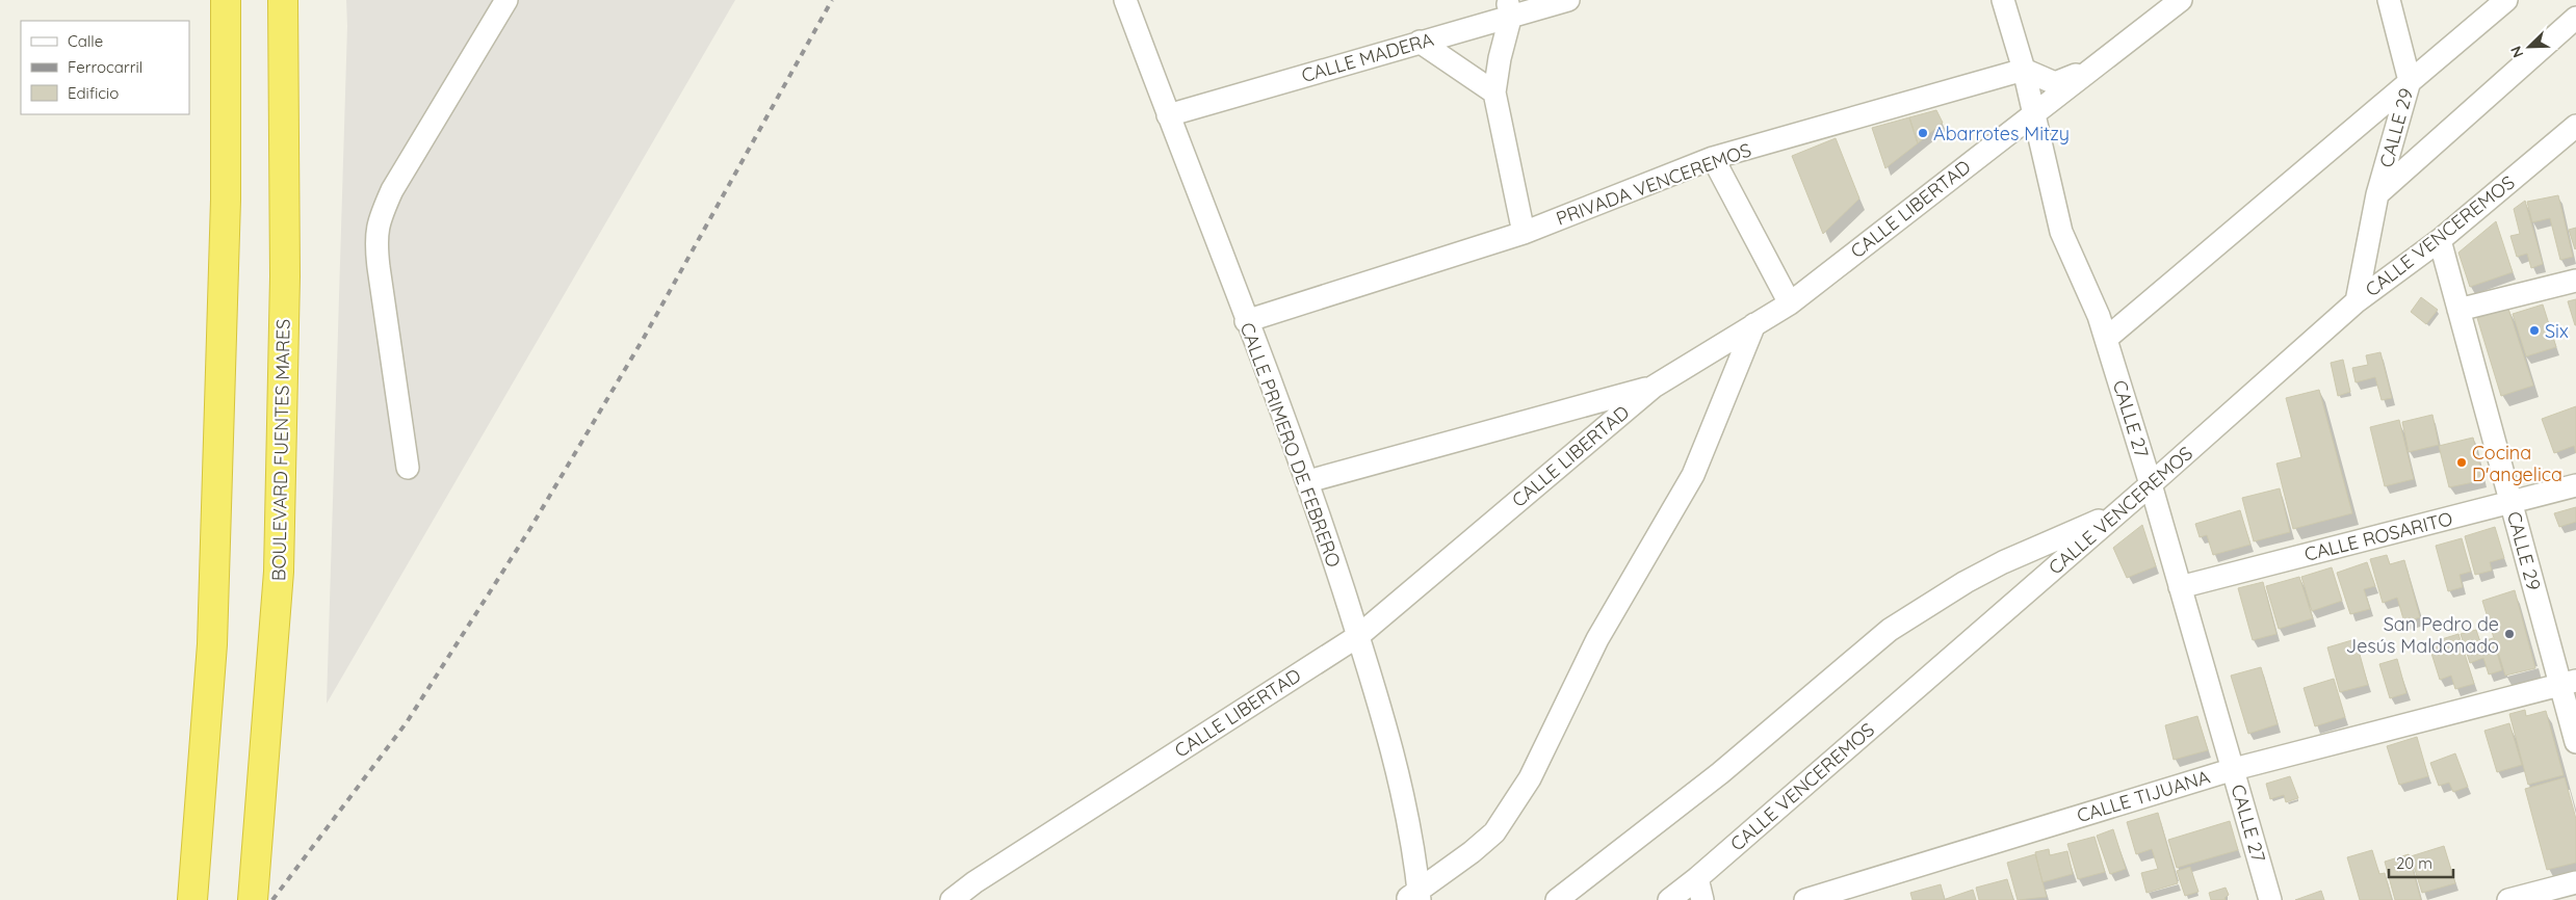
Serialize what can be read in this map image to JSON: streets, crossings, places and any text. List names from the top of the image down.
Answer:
{
  "streets": {
    "highway": ["BOULEVARD FUENTES MARES"],
    "street": [
      "CALLE MADERA",
      "CALLE 29",
      "PRIVADA VENCEREMOS",
      "CALLE LIBERTAD",
      "CALLE VENCEREMOS",
      "CALLE 27",
      "CALLE PRIMERO DE FEBRERO",
      "CALLE ROSARITO",
      "CALLE TIJUANA"
    ]
  },
  "crossings": [
    ["CALLE MADERA", "CALLE PRIMERO DE FEBRERO"],
    ["CALLE 29", "CALLE VENCEREMOS"],
    ["CALLE 29", "CALLE ROSARITO"],
    ["CALLE 29", "CALLE TIJUANA"],
    ["PRIVADA VENCEREMOS", "CALLE 27"],
    ["PRIVADA VENCEREMOS", "CALLE PRIMERO DE FEBRERO"],
    ["CALLE LIBERTAD", "CALLE 27"],
    ["CALLE LIBERTAD", "CALLE PRIMERO DE FEBRERO"],
    ["CALLE VENCEREMOS", "CALLE 27"],
    ["CALLE 27", "CALLE ROSARITO"],
    ["CALLE 27", "CALLE TIJUANA"]
  ],
  "places": [
    "Abarrotes Mitzy",
    "Six",
    "Cocina D'angelica",
    "San Pedro de Jesús Maldonado"
  ],
  "legend": ["Calle", "Ferrocarril", "Edificio"],
  "scale_bar": "20 m",
  "north": "bottom left"
}
